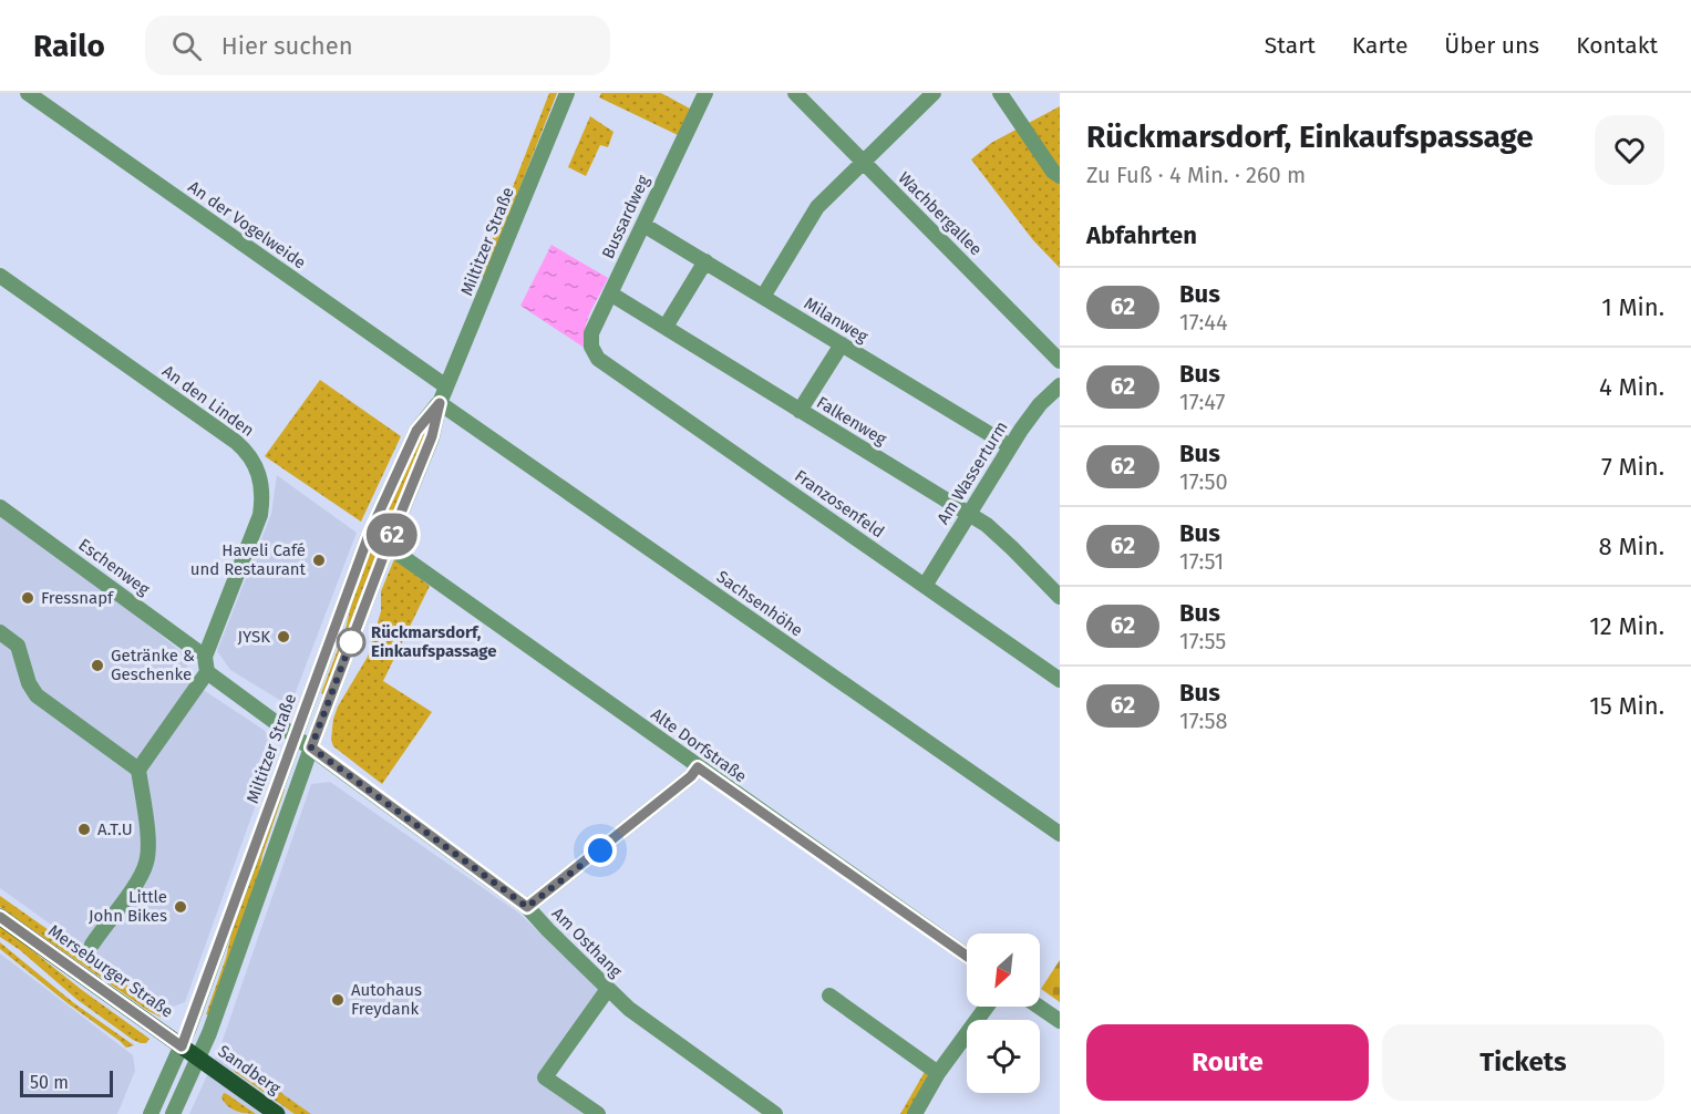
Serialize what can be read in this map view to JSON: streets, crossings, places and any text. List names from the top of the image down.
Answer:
{
  "streets": {
    "main road": ["Merseburger Straße", "Sandberg"],
    "street": [
      "Wachbergallee",
      "Bussardweg",
      "An der Vogelweide",
      "Miltitzer Straße",
      "Milanweg",
      "An den Linden",
      "Falkenweg",
      "Am Wasserturm",
      "Franzosenfeld",
      "Eschenweg",
      "Sachsenhöhe",
      "Alte Dorfstraße",
      "Am Osthang"
    ]
  },
  "crossings": [
    ["Bussardweg", "Milanweg"],
    ["Bussardweg", "Falkenweg"],
    ["Bussardweg", "Franzosenfeld"],
    ["An der Vogelweide", "Miltitzer Straße"],
    ["Miltitzer Straße", "Eschenweg"],
    ["Miltitzer Straße", "Sachsenhöhe"],
    ["Miltitzer Straße", "Am Osthang"],
    ["Miltitzer Straße", "Merseburger Straße"],
    ["Miltitzer Straße", "Sandberg"],
    ["Milanweg", "Am Wasserturm"],
    ["An den Linden", "Eschenweg"],
    ["Falkenweg", "Am Wasserturm"],
    ["Am Wasserturm", "Franzosenfeld"],
    ["Eschenweg", "Am Osthang"],
    ["Merseburger Straße", "Sandberg"]
  ],
  "places": [
    "Haveli Café und Restaurant",
    "Fressnapf",
    "JYSK",
    "Rückmarsdorf, Einkaufspassage",
    "Getränke & Geschenke",
    "A.T.U",
    "Little John Bikes",
    "Autohaus Freydank"
  ],
  "lines": ["bus line 62"],
  "scale_bar": "50 m",
  "north": "bottom left",
  "page": {
    "header": "Railo",
    "search": "Hier suchen",
    "nav": [
      "Start",
      "Karte",
      "Über uns",
      "Kontakt"
    ],
    "on_map": "62",
    "heading": [
      ["Rückmarsdorf, Einkaufspassage", "Zu Fuß · 4 Min. · 260 m"],
      "Abfahrten"
    ],
    "list": [
      {
        "mark": "62",
        "name": "Bus",
        "note": "17:44",
        "value": "1 Min."
      },
      {
        "mark": "62",
        "name": "Bus",
        "note": "17:47",
        "value": "4 Min."
      },
      {
        "mark": "62",
        "name": "Bus",
        "note": "17:50",
        "value": "7 Min."
      },
      {
        "mark": "62",
        "name": "Bus",
        "note": "17:51",
        "value": "8 Min."
      },
      {
        "mark": "62",
        "name": "Bus",
        "note": "17:55",
        "value": "12 Min."
      },
      {
        "mark": "62",
        "name": "Bus",
        "note": "17:58",
        "value": "15 Min."
      }
    ],
    "buttons": ["Route", "Tickets"],
    "scale": "50 m"
  }
}
